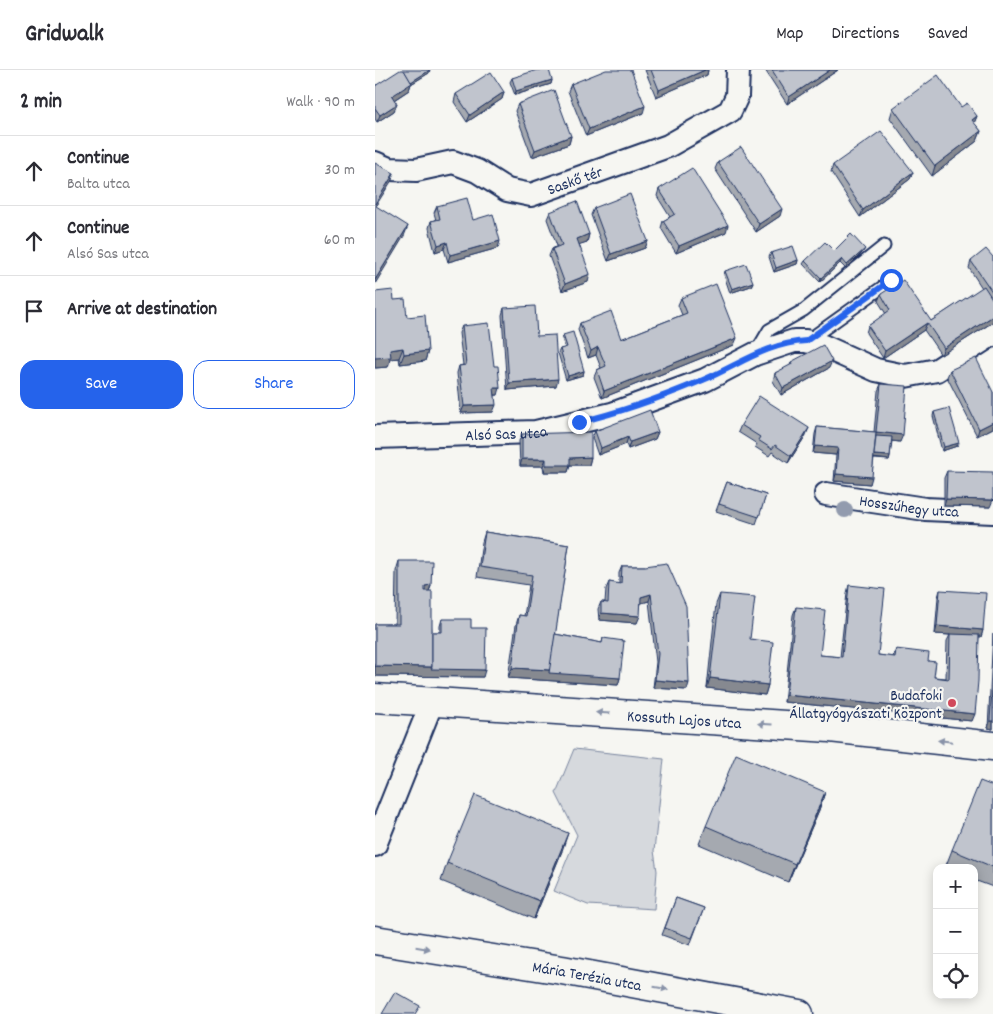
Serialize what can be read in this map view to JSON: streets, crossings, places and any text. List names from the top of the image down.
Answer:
{
  "streets": {
    "main road": ["Kossuth Lajos utca", "Mária Terézia utca"],
    "street": ["Saskő tér", "Alsó Sas utca", "Hosszúhegy utca"]
  },
  "one_way": ["Kossuth Lajos utca", "Mária Terézia utca"],
  "places": ["Budafoki Állatgyógyászati Központ"],
  "page": {
    "header": "Gridwalk",
    "nav": ["Map", "Directions", "Saved"],
    "heading": ["2 min", "Walk · 90 m"],
    "list": [
      ["Continue", "Balta utca", "30 m"],
      ["Continue", "Alsó Sas utca", "60 m"],
      "Arrive at destination"
    ],
    "buttons": ["Save", "Share"],
    "map_buttons": ["+", "−"]
  }
}
